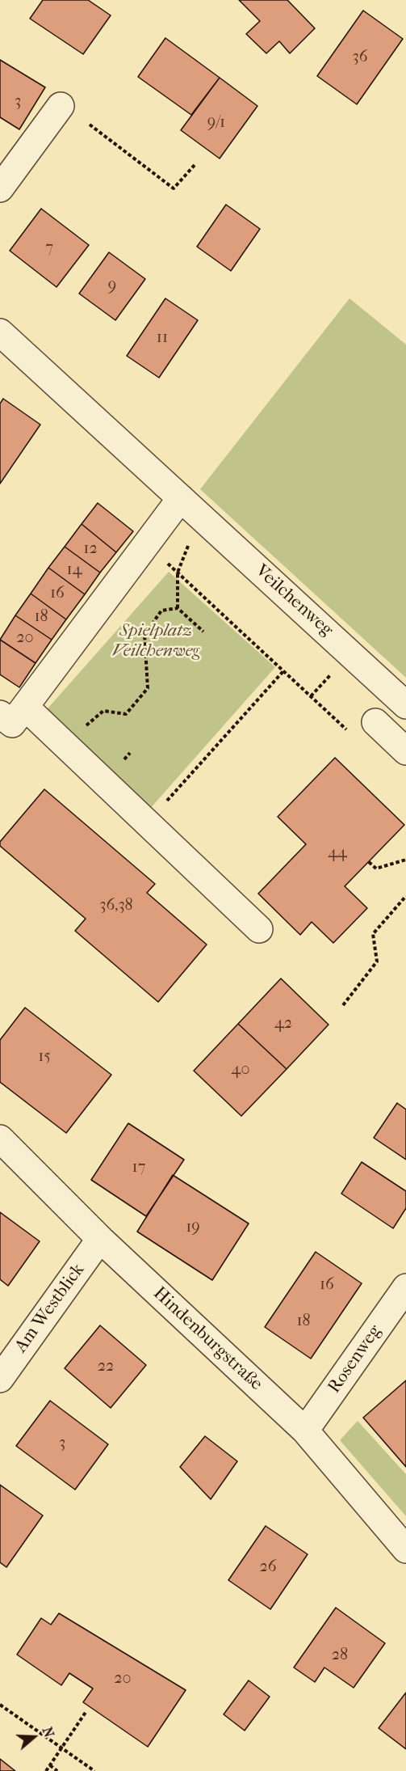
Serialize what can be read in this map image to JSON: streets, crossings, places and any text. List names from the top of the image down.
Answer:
{
  "streets": {
    "street": [
      "Veilchenweg",
      "Am Westblick",
      "Hindenburgstraße",
      "Rosenweg"
    ]
  },
  "crossings": [
    ["Am Westblick", "Hindenburgstraße"],
    ["Hindenburgstraße", "Rosenweg"]
  ],
  "parks": ["Spielplatz Veilchenweg"],
  "house_numbers": [
    "36",
    "3",
    "9/1",
    "7",
    "9",
    "11",
    "12",
    "14",
    "16",
    "18",
    "20",
    "44",
    "36,38",
    "42",
    "15",
    "40",
    "17",
    "19",
    "16",
    "18",
    "22",
    "3",
    "26",
    "28",
    "20"
  ],
  "north": "right"
}
